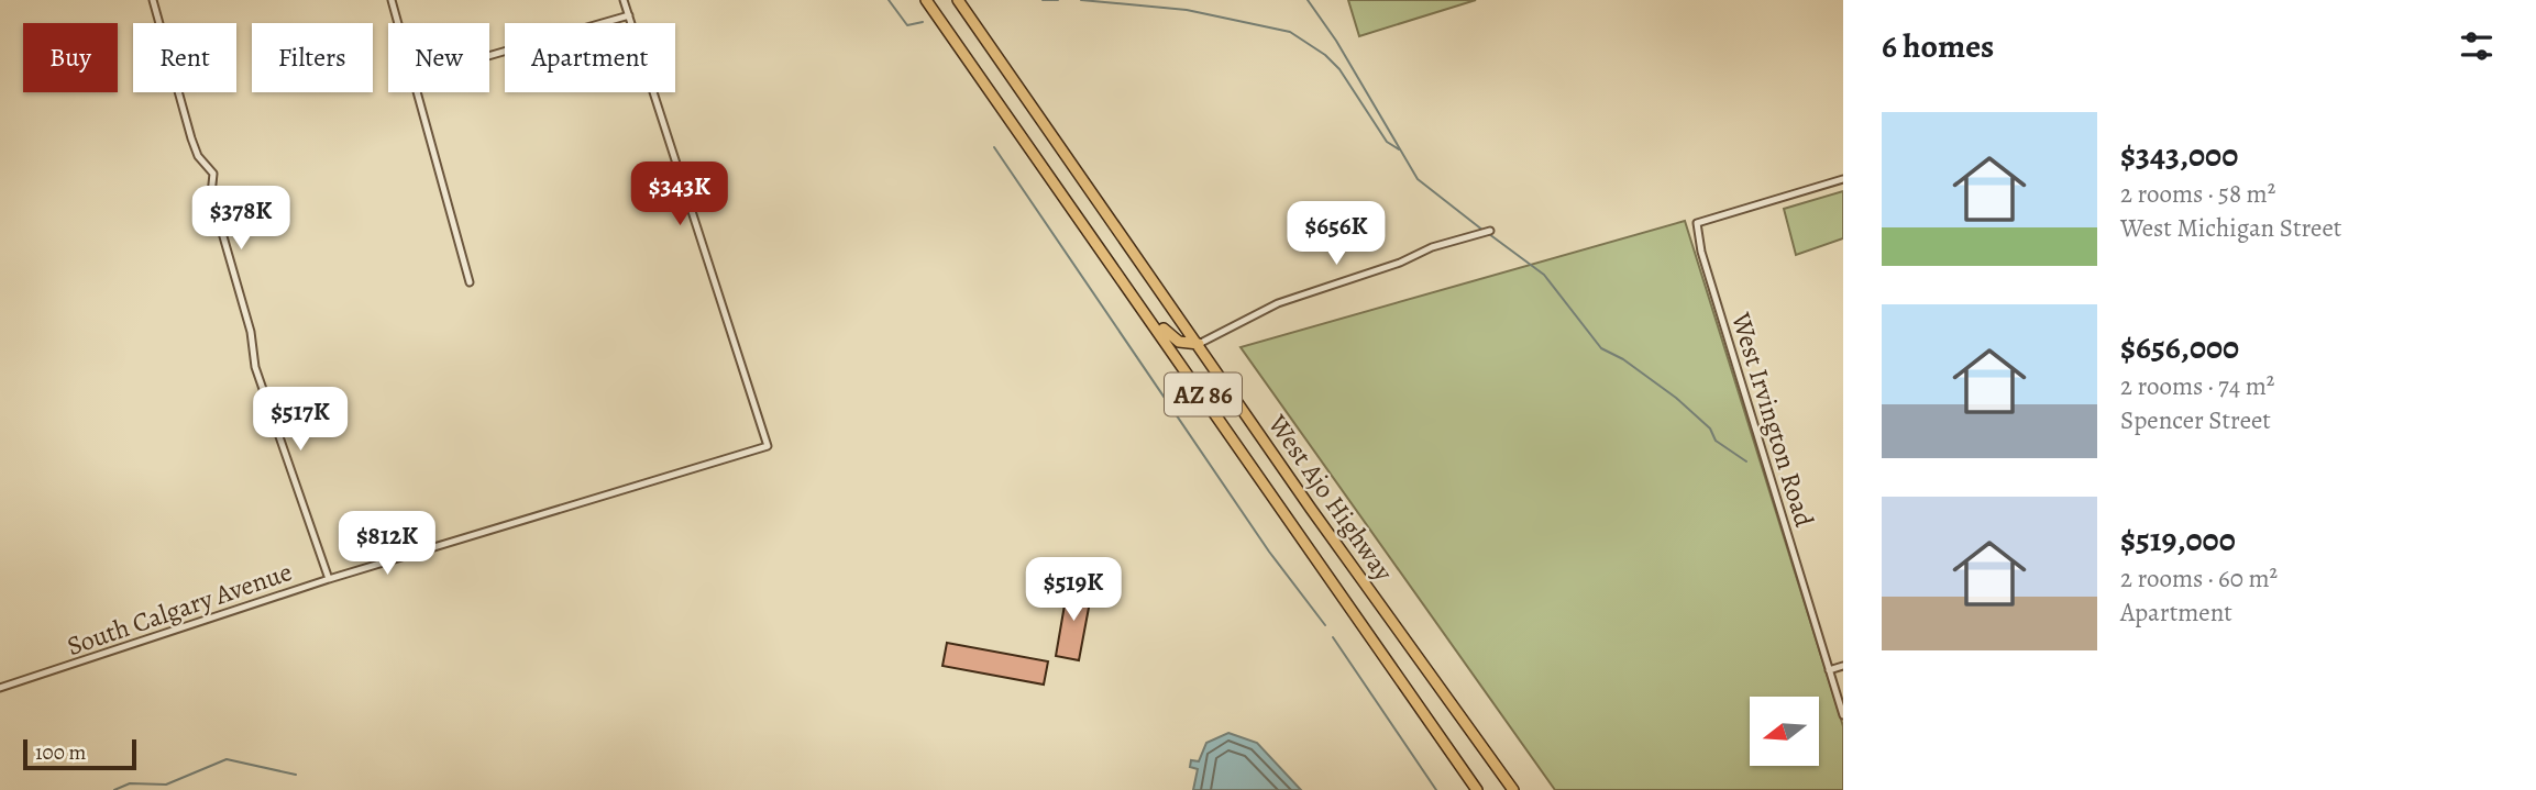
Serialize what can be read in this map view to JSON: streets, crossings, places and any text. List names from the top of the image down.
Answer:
{
  "streets": {
    "main road": ["AZ 86", "West Ajo Highway"],
    "street": ["West Irvington Road", "South Calgary Avenue"]
  },
  "scale_bar": "100 m",
  "north": "left",
  "page": {
    "heading": "6 homes",
    "chip": [
      "Buy",
      "Rent",
      "Filters",
      "New",
      "Apartment"
    ],
    "list": [
      {
        "name": "$343,000",
        "note": "2 rooms · 58 m² · West Michigan Street"
      },
      {
        "name": "$656,000",
        "note": "2 rooms · 74 m² · Spencer Street"
      },
      {
        "name": "$519,000",
        "note": "2 rooms · 60 m² · Apartment"
      }
    ],
    "price": [
      "$343K",
      "$378K",
      "$656K",
      "$517K",
      "$812K",
      "$519K"
    ],
    "scale": "100 m"
  }
}
